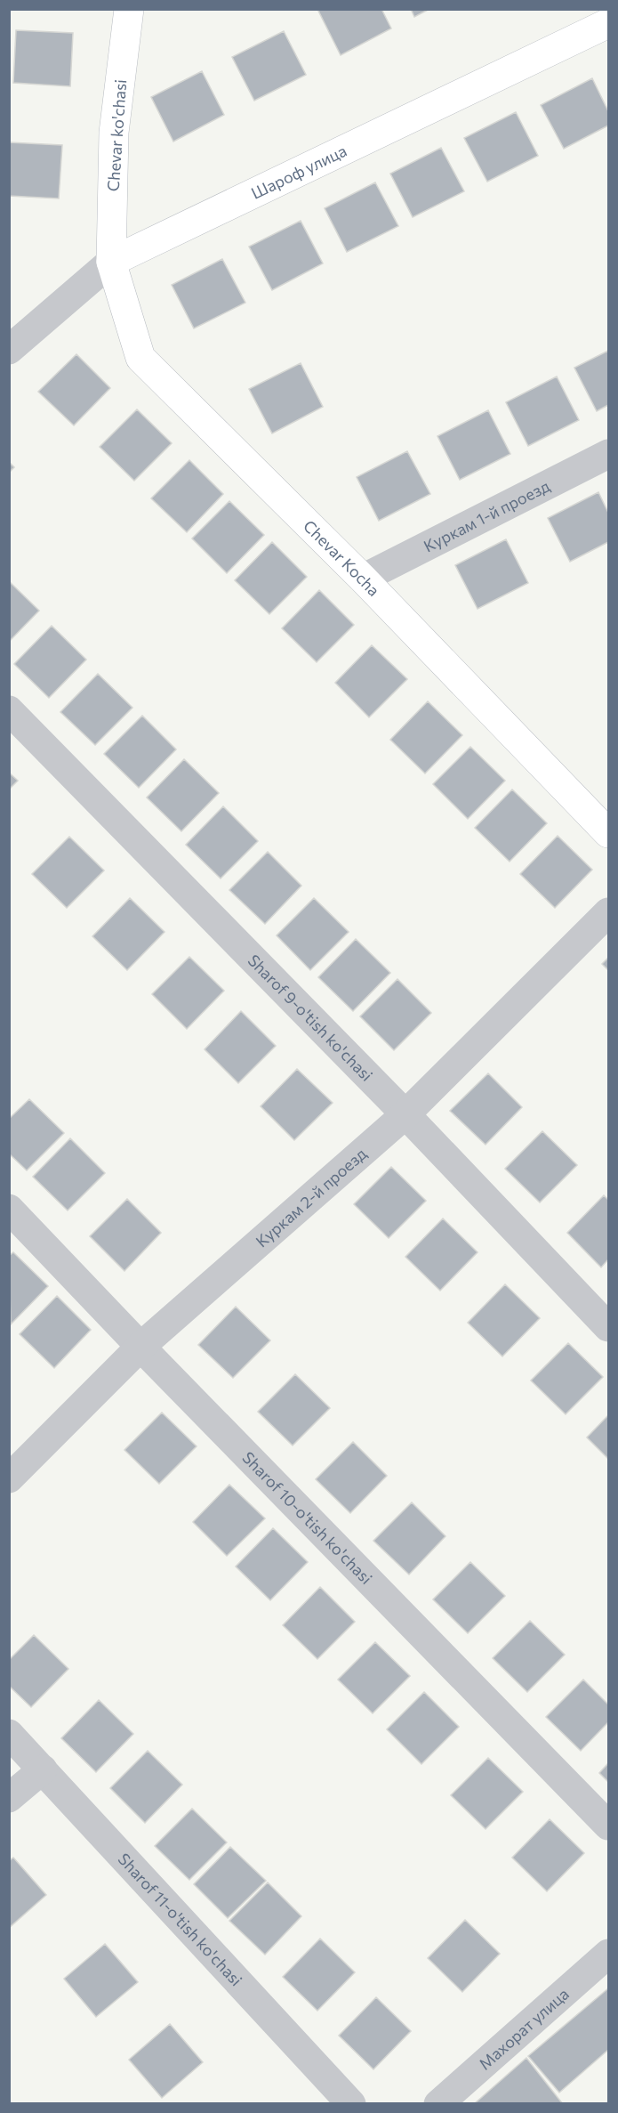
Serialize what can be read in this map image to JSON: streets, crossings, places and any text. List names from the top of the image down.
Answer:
{
  "streets": {
    "street": [
      "Chevar ko'chasi",
      "Шароф улица",
      "Куркам 1-й проезд",
      "Chevar Kocha",
      "Sharof 9-o'tish ko'chasi",
      "Куркам 2-й проезд",
      "Sharof 10-o'tish ko'chasi",
      "Sharof 11-o'tish ko'chasi",
      "Махорат улица"
    ]
  },
  "crossings": [
    ["Chevar ko'chasi", "Шароф улица"],
    ["Chevar ko'chasi", "Chevar Kocha"],
    ["Шароф улица", "Chevar Kocha"],
    ["Куркам 1-й проезд", "Chevar Kocha"],
    ["Sharof 9-o'tish ko'chasi", "Куркам 2-й проезд"],
    ["Куркам 2-й проезд", "Sharof 10-o'tish ko'chasi"]
  ]
}
